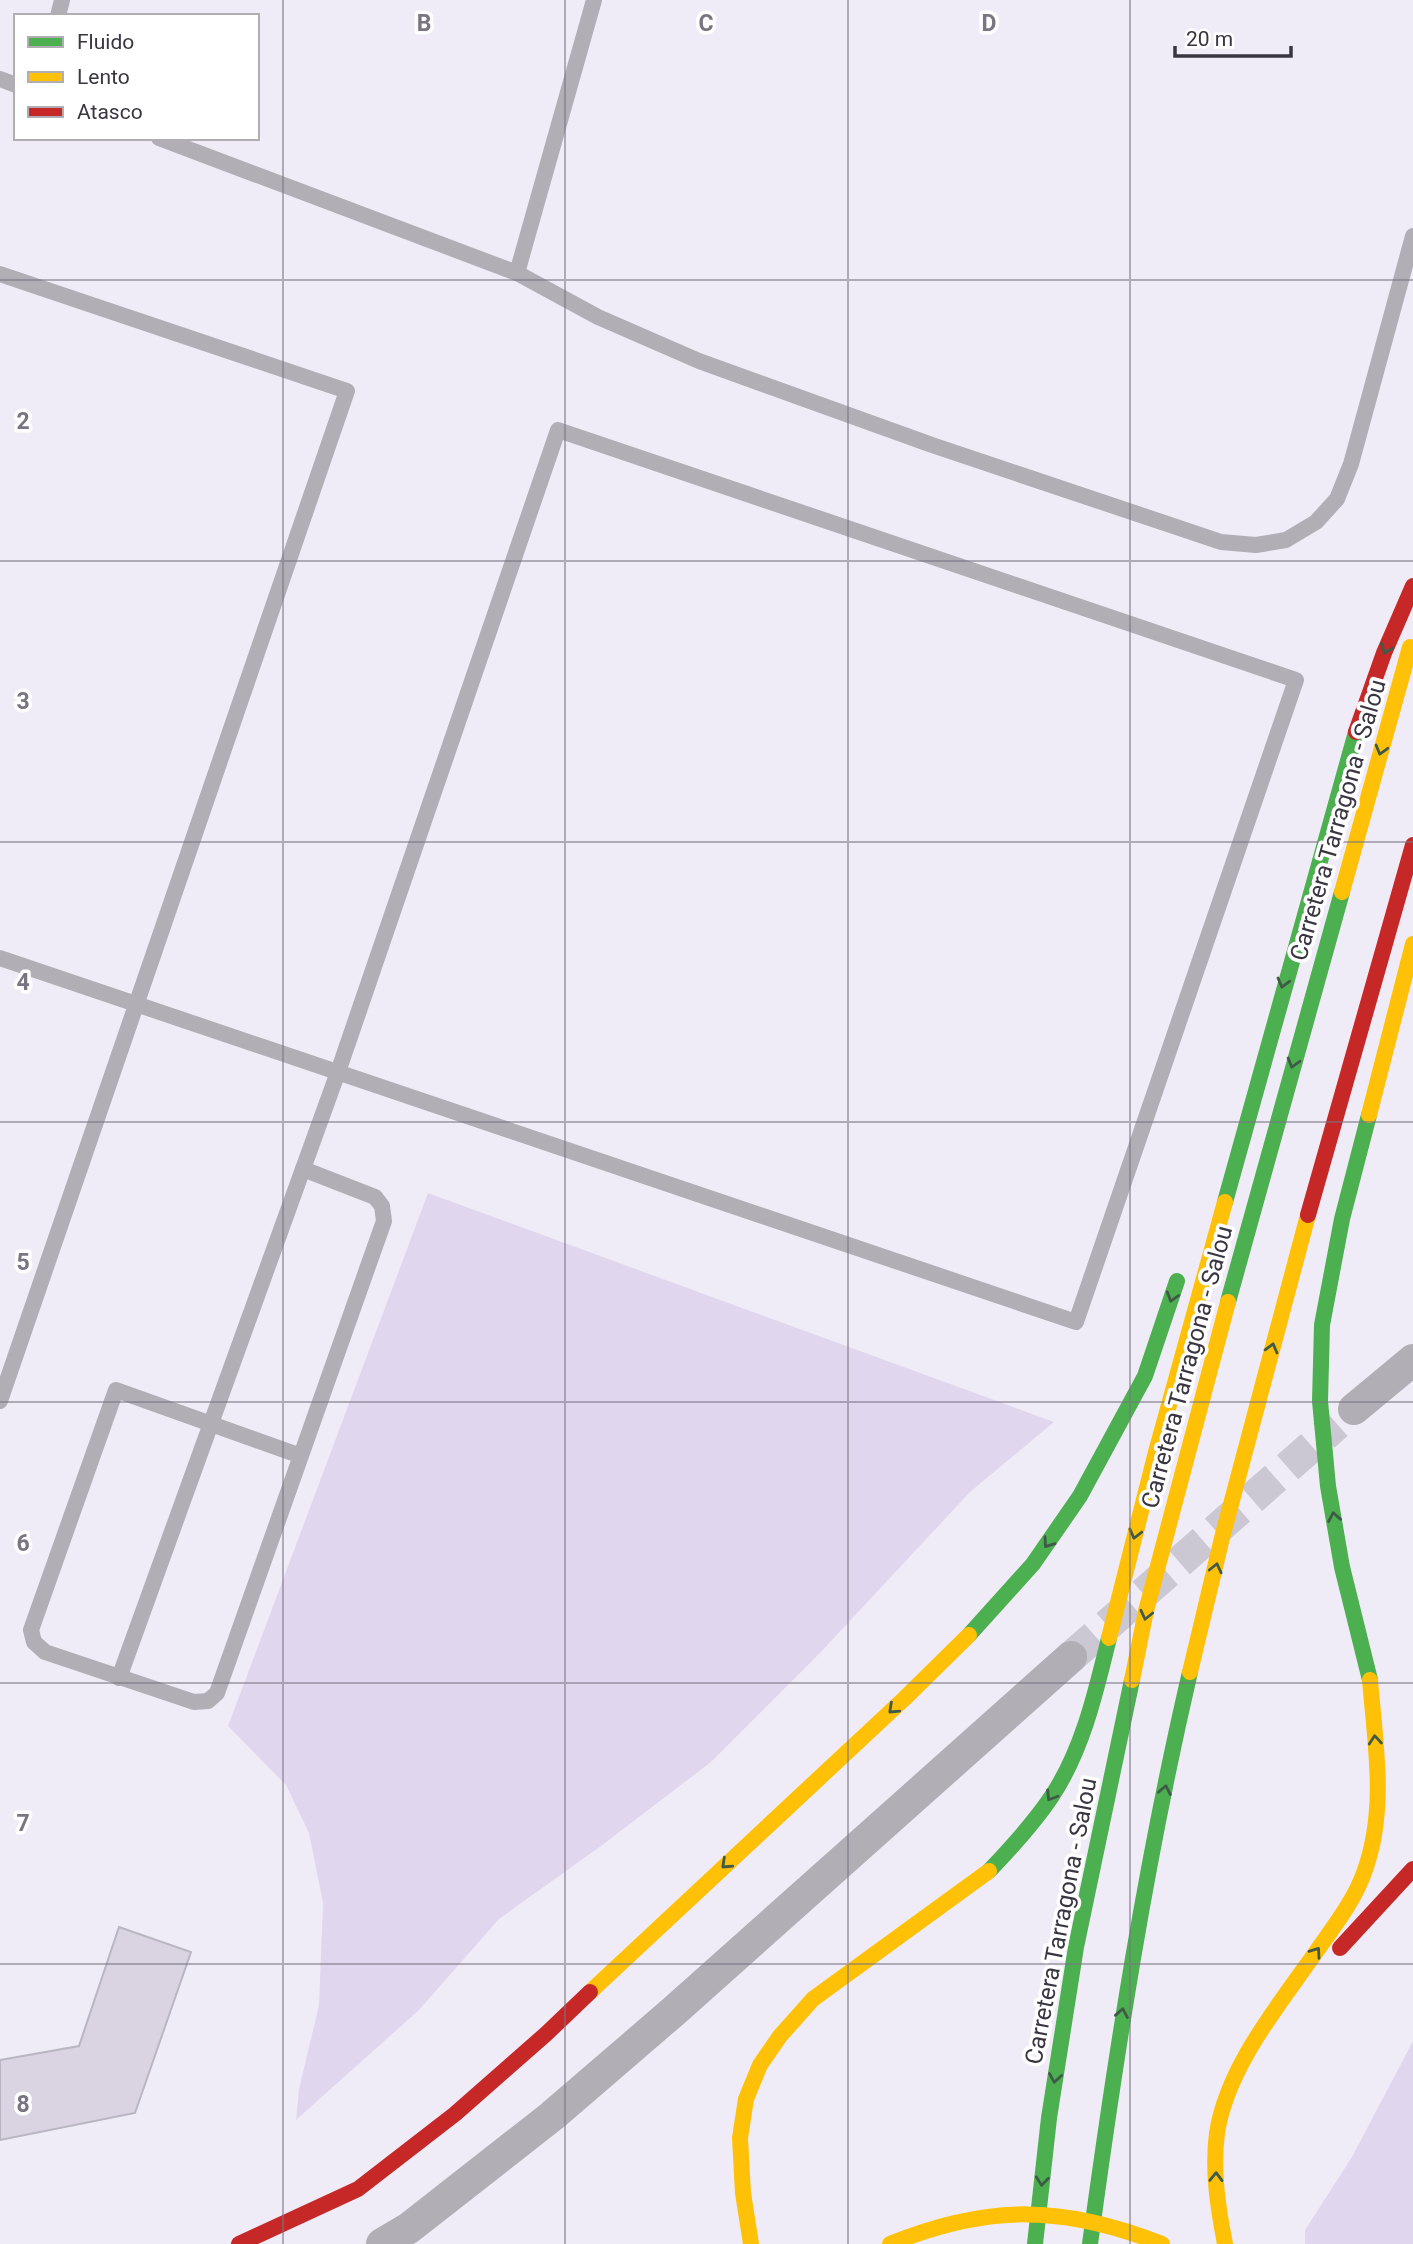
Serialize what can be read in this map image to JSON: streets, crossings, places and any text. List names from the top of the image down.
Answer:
{
  "streets": {
    "main road": ["Carretera Tarragona - Salou"]
  },
  "legend": ["Fluido", "Lento", "Atasco"],
  "scale_bar": "20 m",
  "grid": {
    "columns": ["B", "C", "D"],
    "rows": [
      "2",
      "3",
      "4",
      "5",
      "6",
      "7",
      "8"
    ]
  }
}
